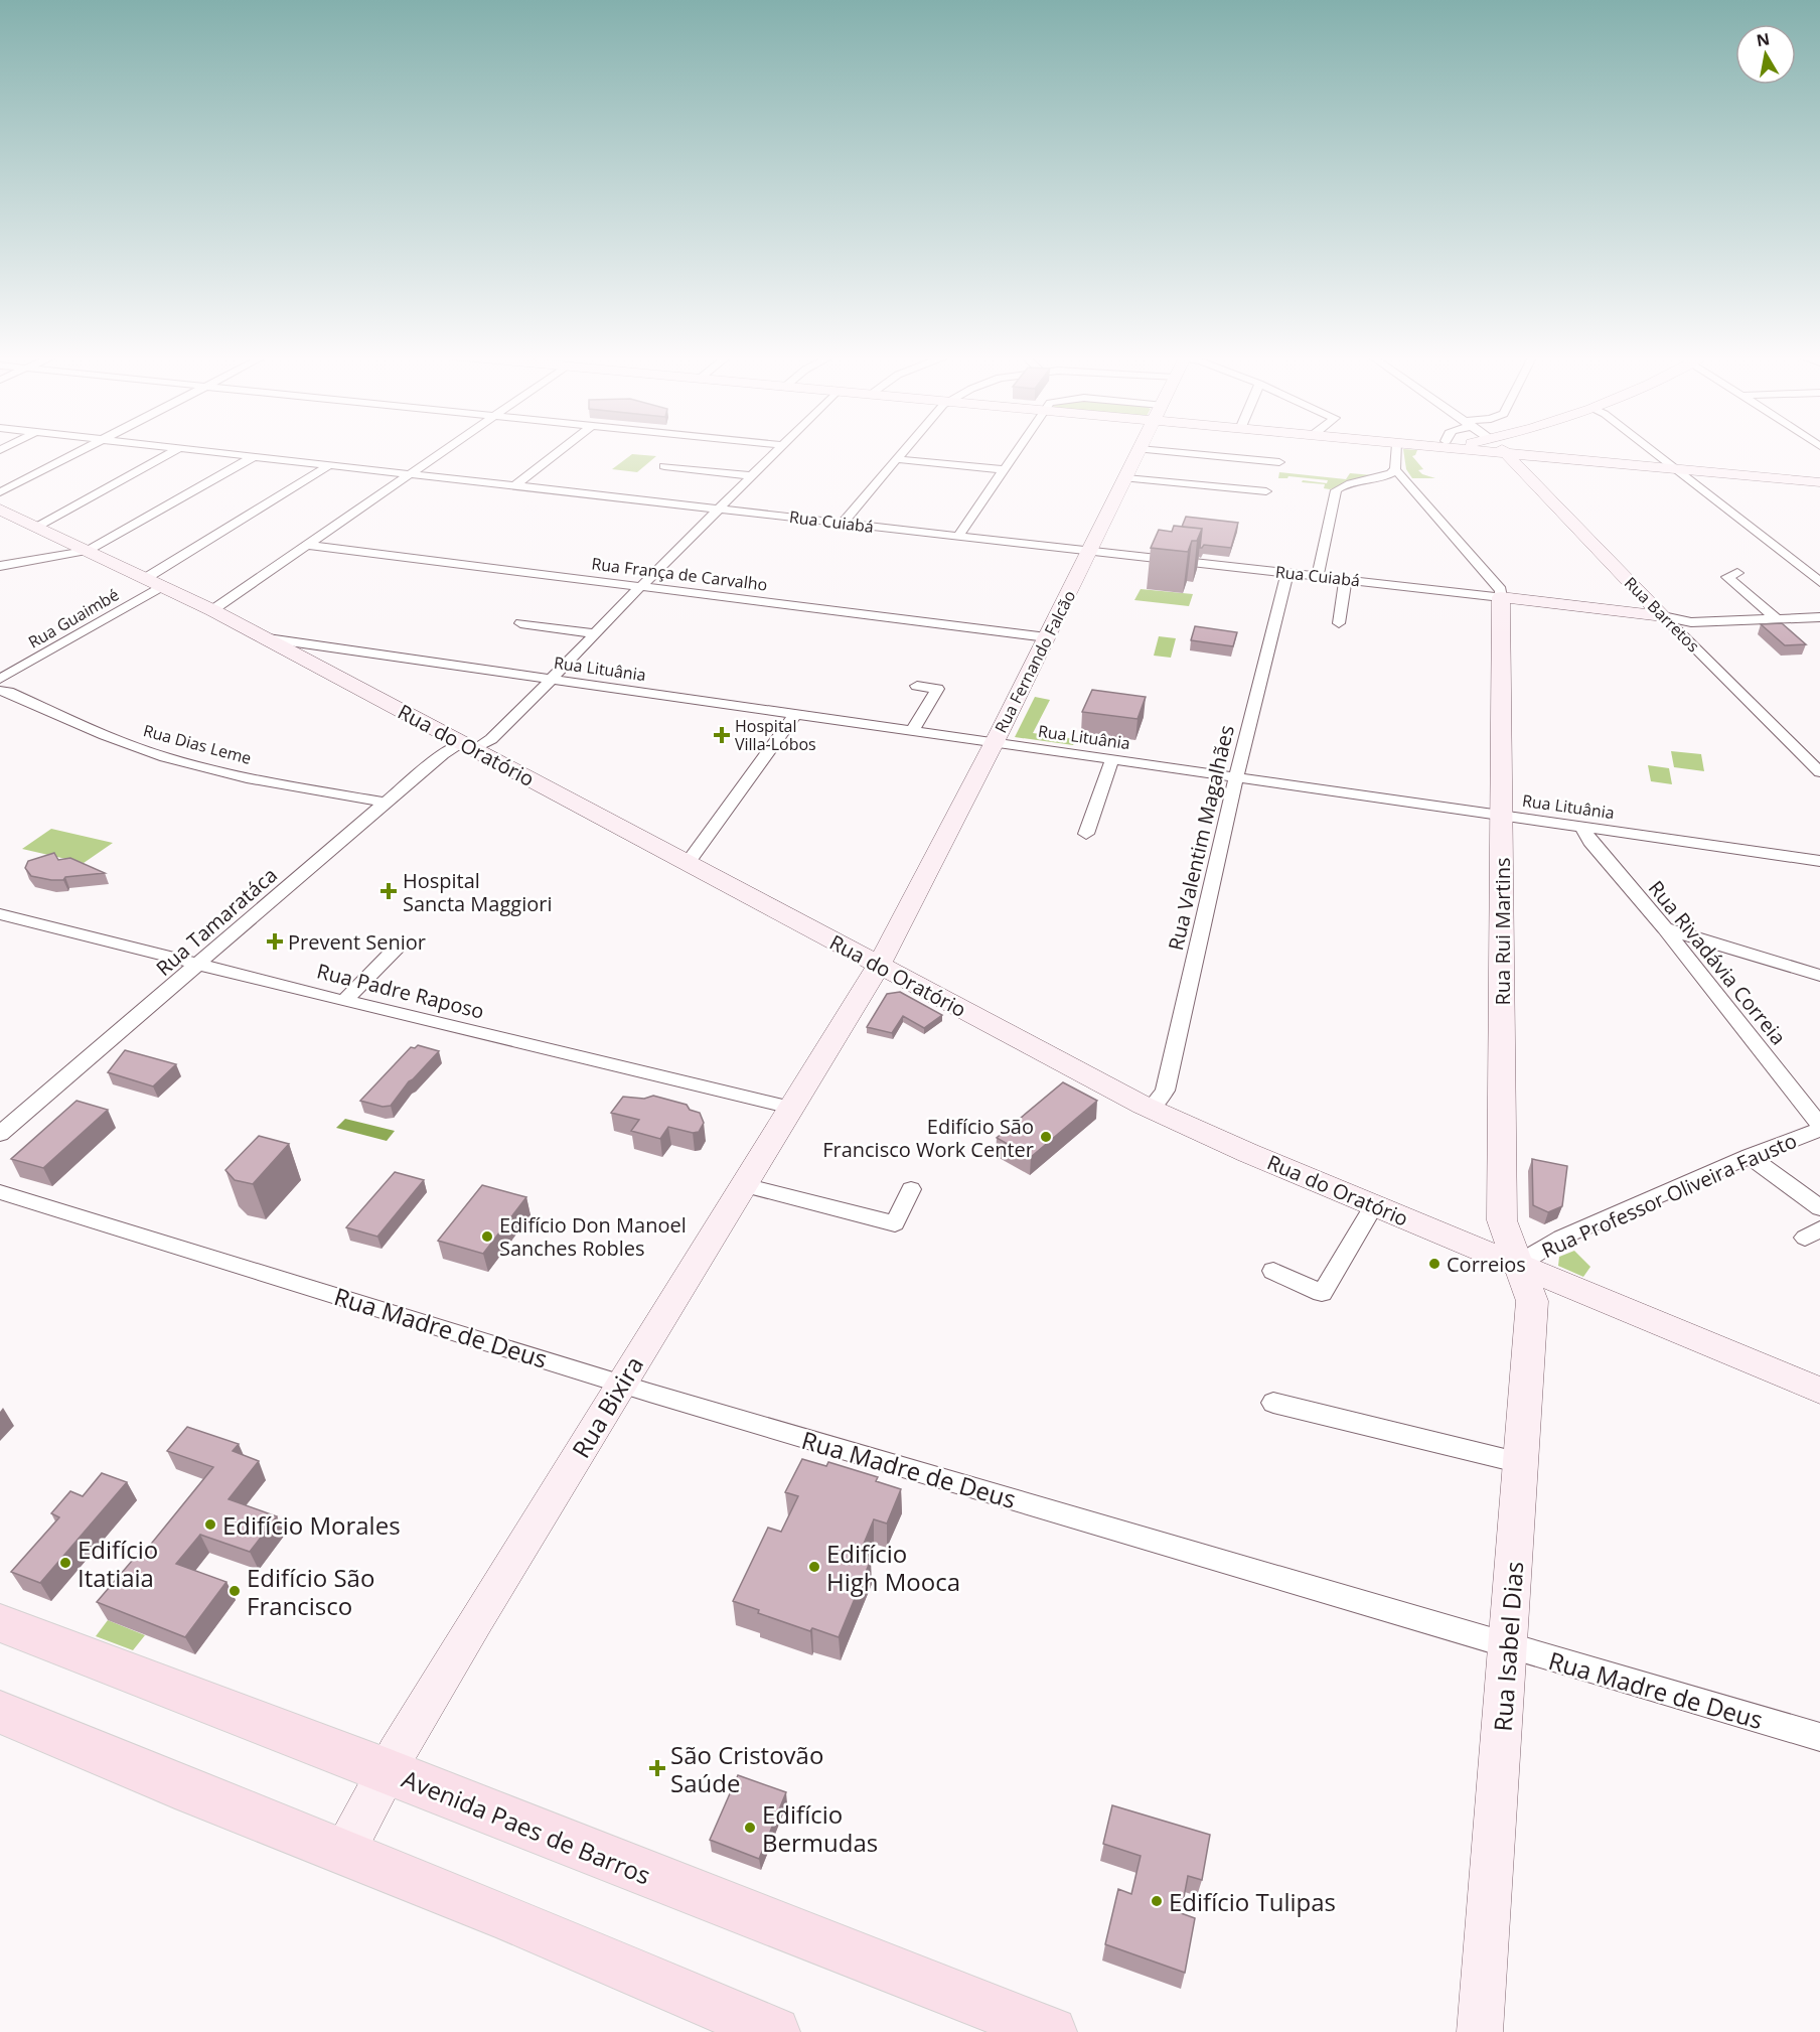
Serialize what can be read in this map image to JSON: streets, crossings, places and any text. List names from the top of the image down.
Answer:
{
  "streets": {
    "main road": [
      "Rua Cuiabá",
      "Rua Barretos",
      "Rua Fernando Falcão",
      "Rua do Oratório",
      "Rua Rui Martins",
      "Rua Bixira",
      "Rua Isabel Dias",
      "Avenida Paes de Barros"
    ],
    "street": [
      "Rua França de Carvalho",
      "Rua Guaimbé",
      "Rua Lituânia",
      "Rua Dias Leme",
      "Rua Valentim Magalhães",
      "Rua Tamaratáca",
      "Rua Rivadávia Correia",
      "Rua Padre Raposo",
      "Rua Professor Oliveira Fausto",
      "Rua Madre de Deus"
    ]
  },
  "crossings": [
    ["Rua Cuiabá", "Rua Barretos"],
    ["Rua Cuiabá", "Rua Fernando Falcão"],
    ["Rua Cuiabá", "Rua Valentim Magalhães"],
    ["Rua Cuiabá", "Rua Tamaratáca"],
    ["Rua Cuiabá", "Rua Rui Martins"],
    ["Rua França de Carvalho", "Rua Fernando Falcão"],
    ["Rua França de Carvalho", "Rua Tamaratáca"],
    ["Rua Guaimbé", "Rua Dias Leme"],
    ["Rua Guaimbé", "Rua do Oratório"],
    ["Rua Fernando Falcão", "Rua Lituânia"],
    ["Rua Fernando Falcão", "Rua do Oratório"],
    ["Rua Fernando Falcão", "Rua Bixira"],
    ["Rua Lituânia", "Rua do Oratório"],
    ["Rua Lituânia", "Rua Valentim Magalhães"],
    ["Rua Lituânia", "Rua Tamaratáca"],
    ["Rua Lituânia", "Rua Rui Martins"],
    ["Rua Lituânia", "Rua Rivadávia Correia"],
    ["Rua Dias Leme", "Rua Tamaratáca"],
    ["Rua do Oratório", "Rua Valentim Magalhães"],
    ["Rua do Oratório", "Rua Tamaratáca"],
    ["Rua do Oratório", "Rua Rui Martins"],
    ["Rua do Oratório", "Rua Professor Oliveira Fausto"],
    ["Rua do Oratório", "Rua Bixira"],
    ["Rua do Oratório", "Rua Isabel Dias"],
    ["Rua Tamaratáca", "Rua Padre Raposo"],
    ["Rua Rui Martins", "Rua Professor Oliveira Fausto"],
    ["Rua Rui Martins", "Rua Isabel Dias"],
    ["Rua Padre Raposo", "Rua Bixira"],
    ["Rua Professor Oliveira Fausto", "Rua Isabel Dias"],
    ["Rua Madre de Deus", "Rua Bixira"],
    ["Rua Madre de Deus", "Rua Isabel Dias"],
    ["Rua Bixira", "Avenida Paes de Barros"]
  ],
  "places": {
    "health": [
      "Hospital Villa-Lobos",
      "Hospital Sancta Maggiori",
      "Prevent Senior",
      "São Cristovão Saúde"
    ],
    "other": [
      "Edifício São Francisco Work Center",
      "Edifício Don Manoel Sanches Robles",
      "Correios",
      "Edifício Morales",
      "Edifício Itatiaia",
      "Edifício High Mooca",
      "Edifício São Francisco",
      "Edifício Bermudas",
      "Edifício Tulipas"
    ]
  },
  "north": "top"
}
